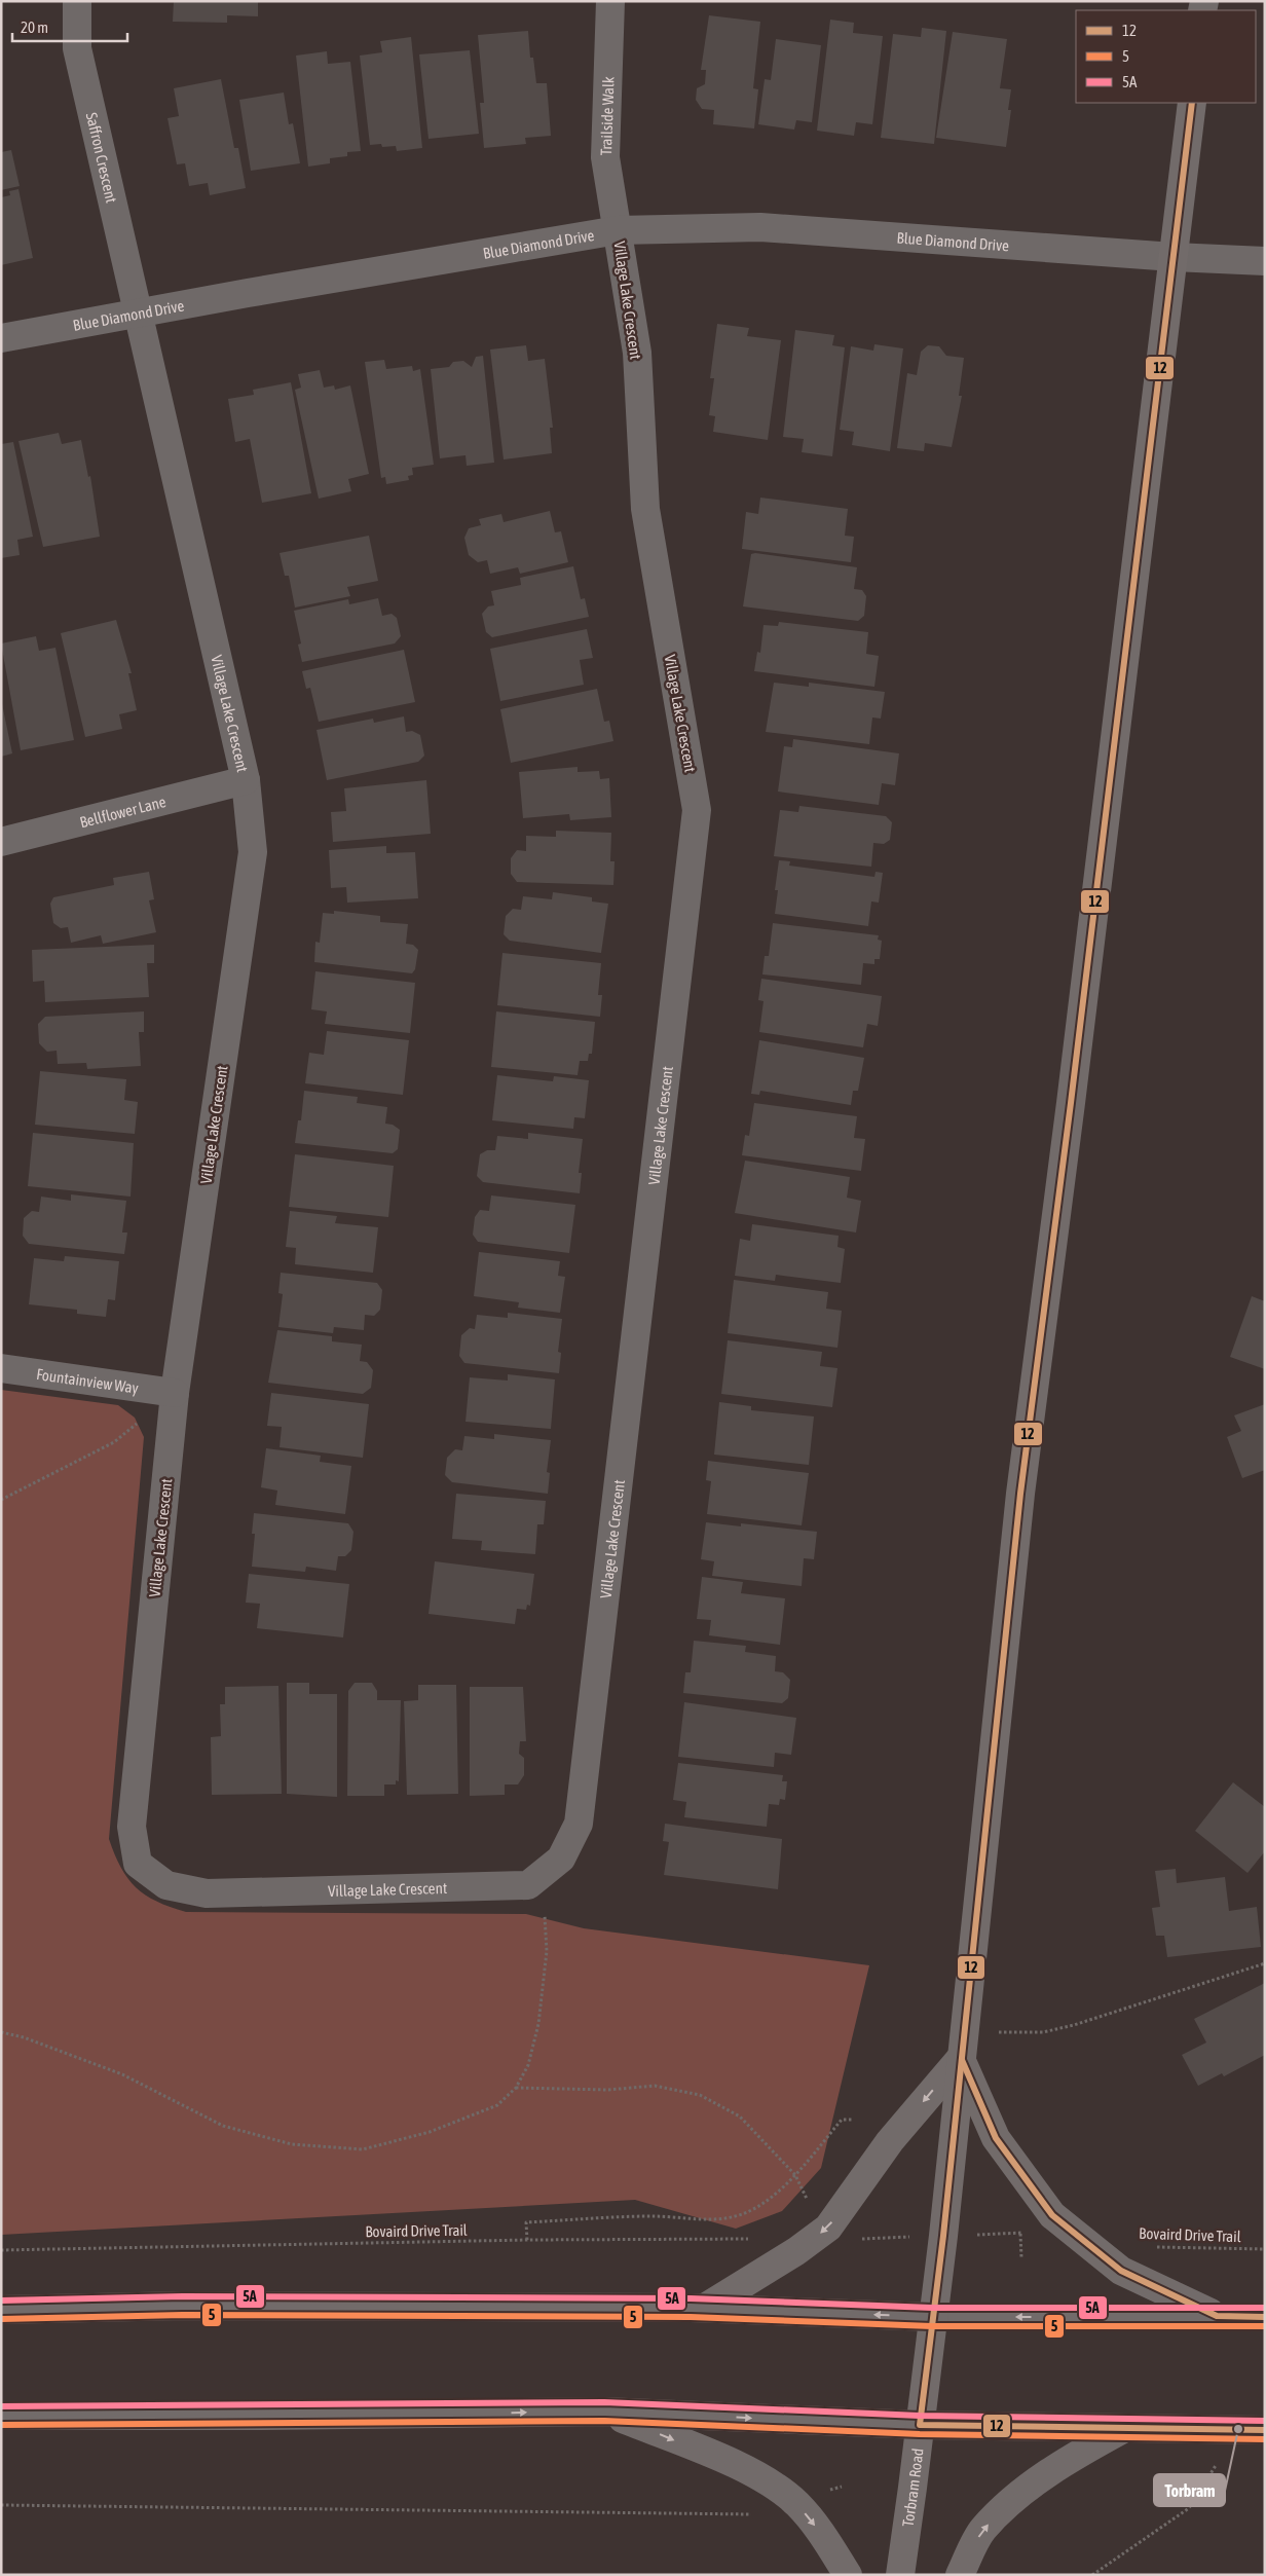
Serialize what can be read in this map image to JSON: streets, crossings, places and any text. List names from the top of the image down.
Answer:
{
  "streets": {
    "main road": ["Torbram Road"],
    "street": [
      "Trailside Walk",
      "Saffron Crescent",
      "Blue Diamond Drive",
      "Village Lake Crescent",
      "Bellflower Lane",
      "Fountainview Way"
    ],
    "path": ["Bovaird Drive Trail"]
  },
  "crossings": [
    ["Trailside Walk", "Blue Diamond Drive"],
    ["Trailside Walk", "Village Lake Crescent"],
    ["Saffron Crescent", "Blue Diamond Drive"],
    ["Saffron Crescent", "Village Lake Crescent"],
    ["Blue Diamond Drive", "Village Lake Crescent"],
    ["Blue Diamond Drive", "Torbram Road"],
    ["Village Lake Crescent", "Bellflower Lane"],
    ["Village Lake Crescent", "Fountainview Way"]
  ],
  "places": ["Torbram"],
  "lines": ["transit line 12", "transit line 5A", "transit line 5"],
  "legend": ["12", "5", "5A"],
  "scale_bar": "20 m"
}
